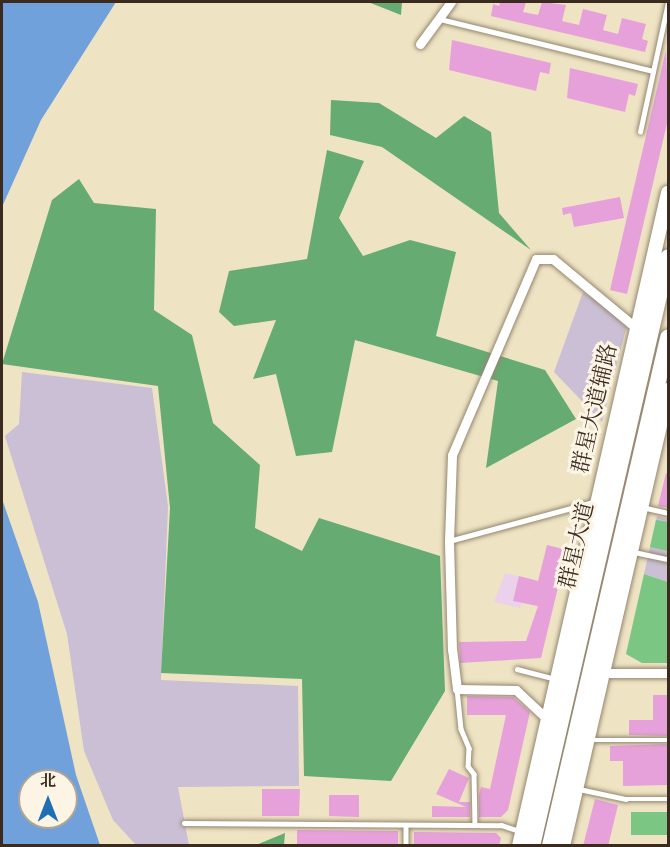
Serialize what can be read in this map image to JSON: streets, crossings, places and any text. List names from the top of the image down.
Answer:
{
  "streets": {
    "highway": ["群星大道"],
    "street": ["群星大道辅路"]
  },
  "crossings": [
    ["群星大道辅路", "群星大道"]
  ],
  "north": "top"
}
